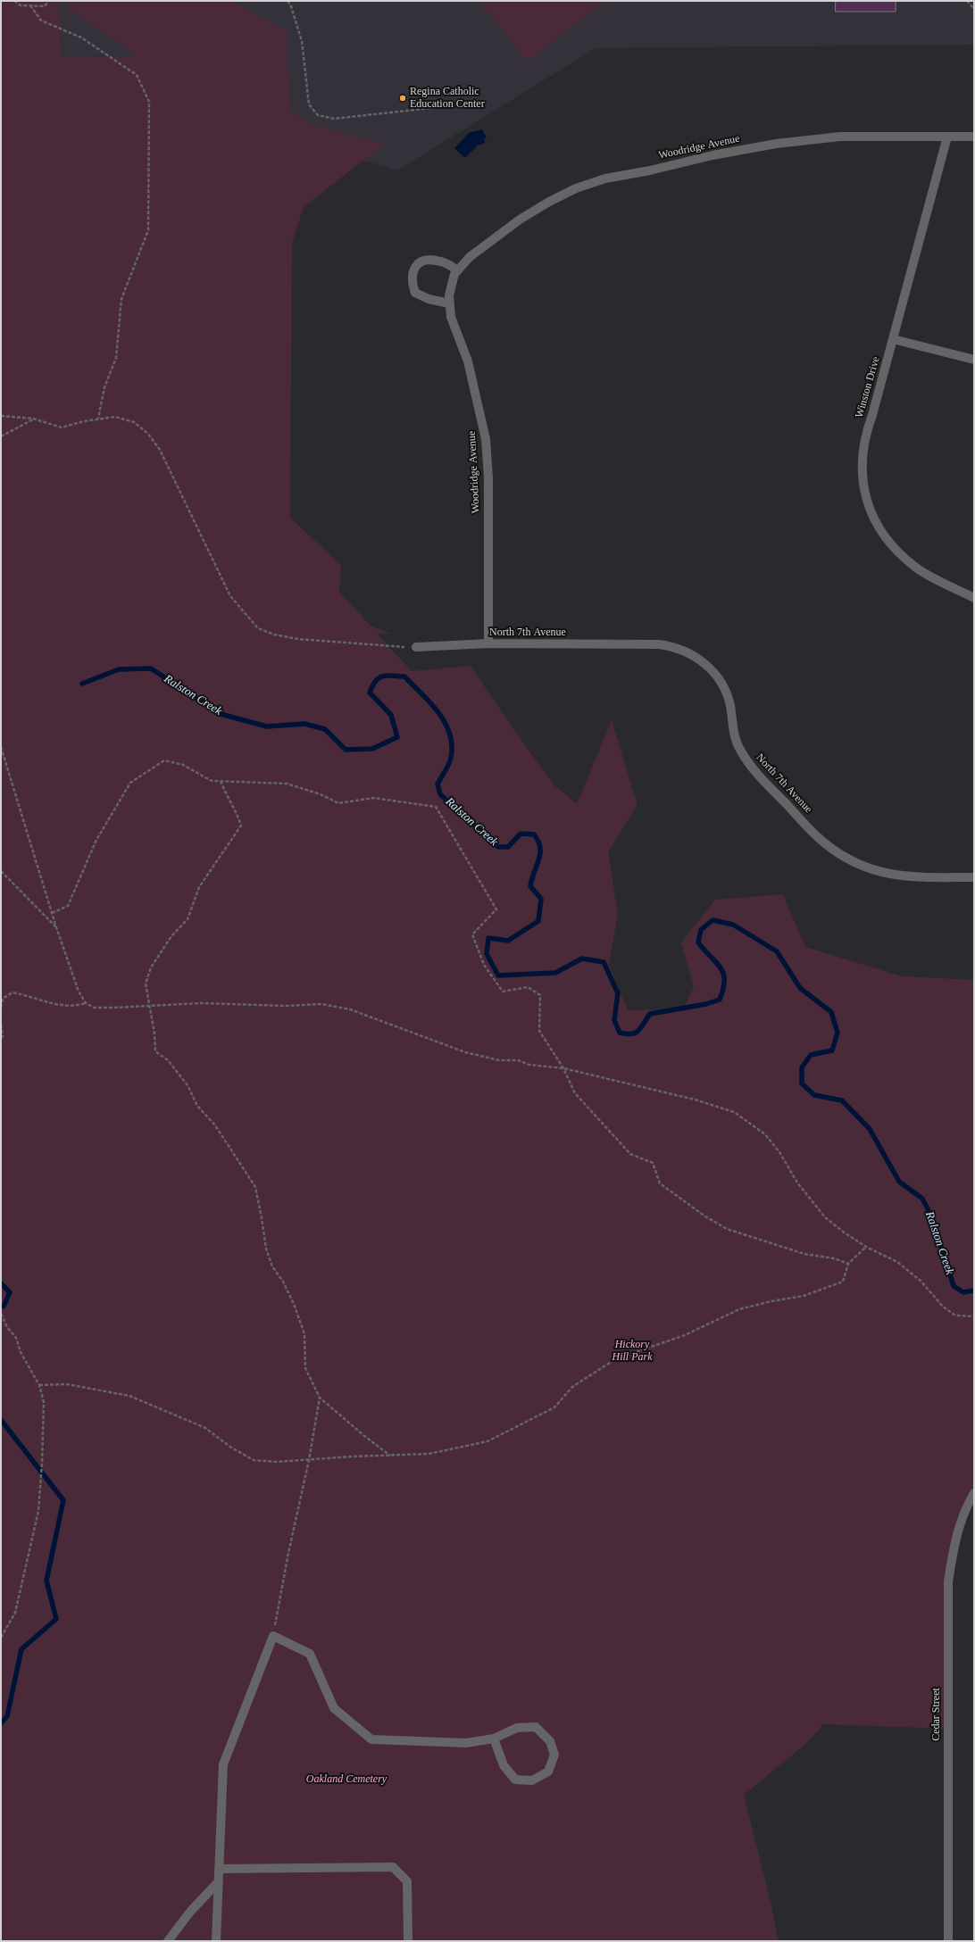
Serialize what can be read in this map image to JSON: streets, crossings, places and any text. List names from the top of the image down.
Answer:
{
  "streets": {
    "street": [
      "Woodridge Avenue",
      "Winston Drive",
      "North 7th Avenue",
      "Cedar Street"
    ]
  },
  "crossings": [
    ["Woodridge Avenue", "Winston Drive"],
    ["Woodridge Avenue", "North 7th Avenue"]
  ],
  "water": ["Ralston Creek"],
  "parks": ["Hickory Hill Park", "Oakland Cemetery"],
  "places": ["Regina Catholic Education Center"]
}
